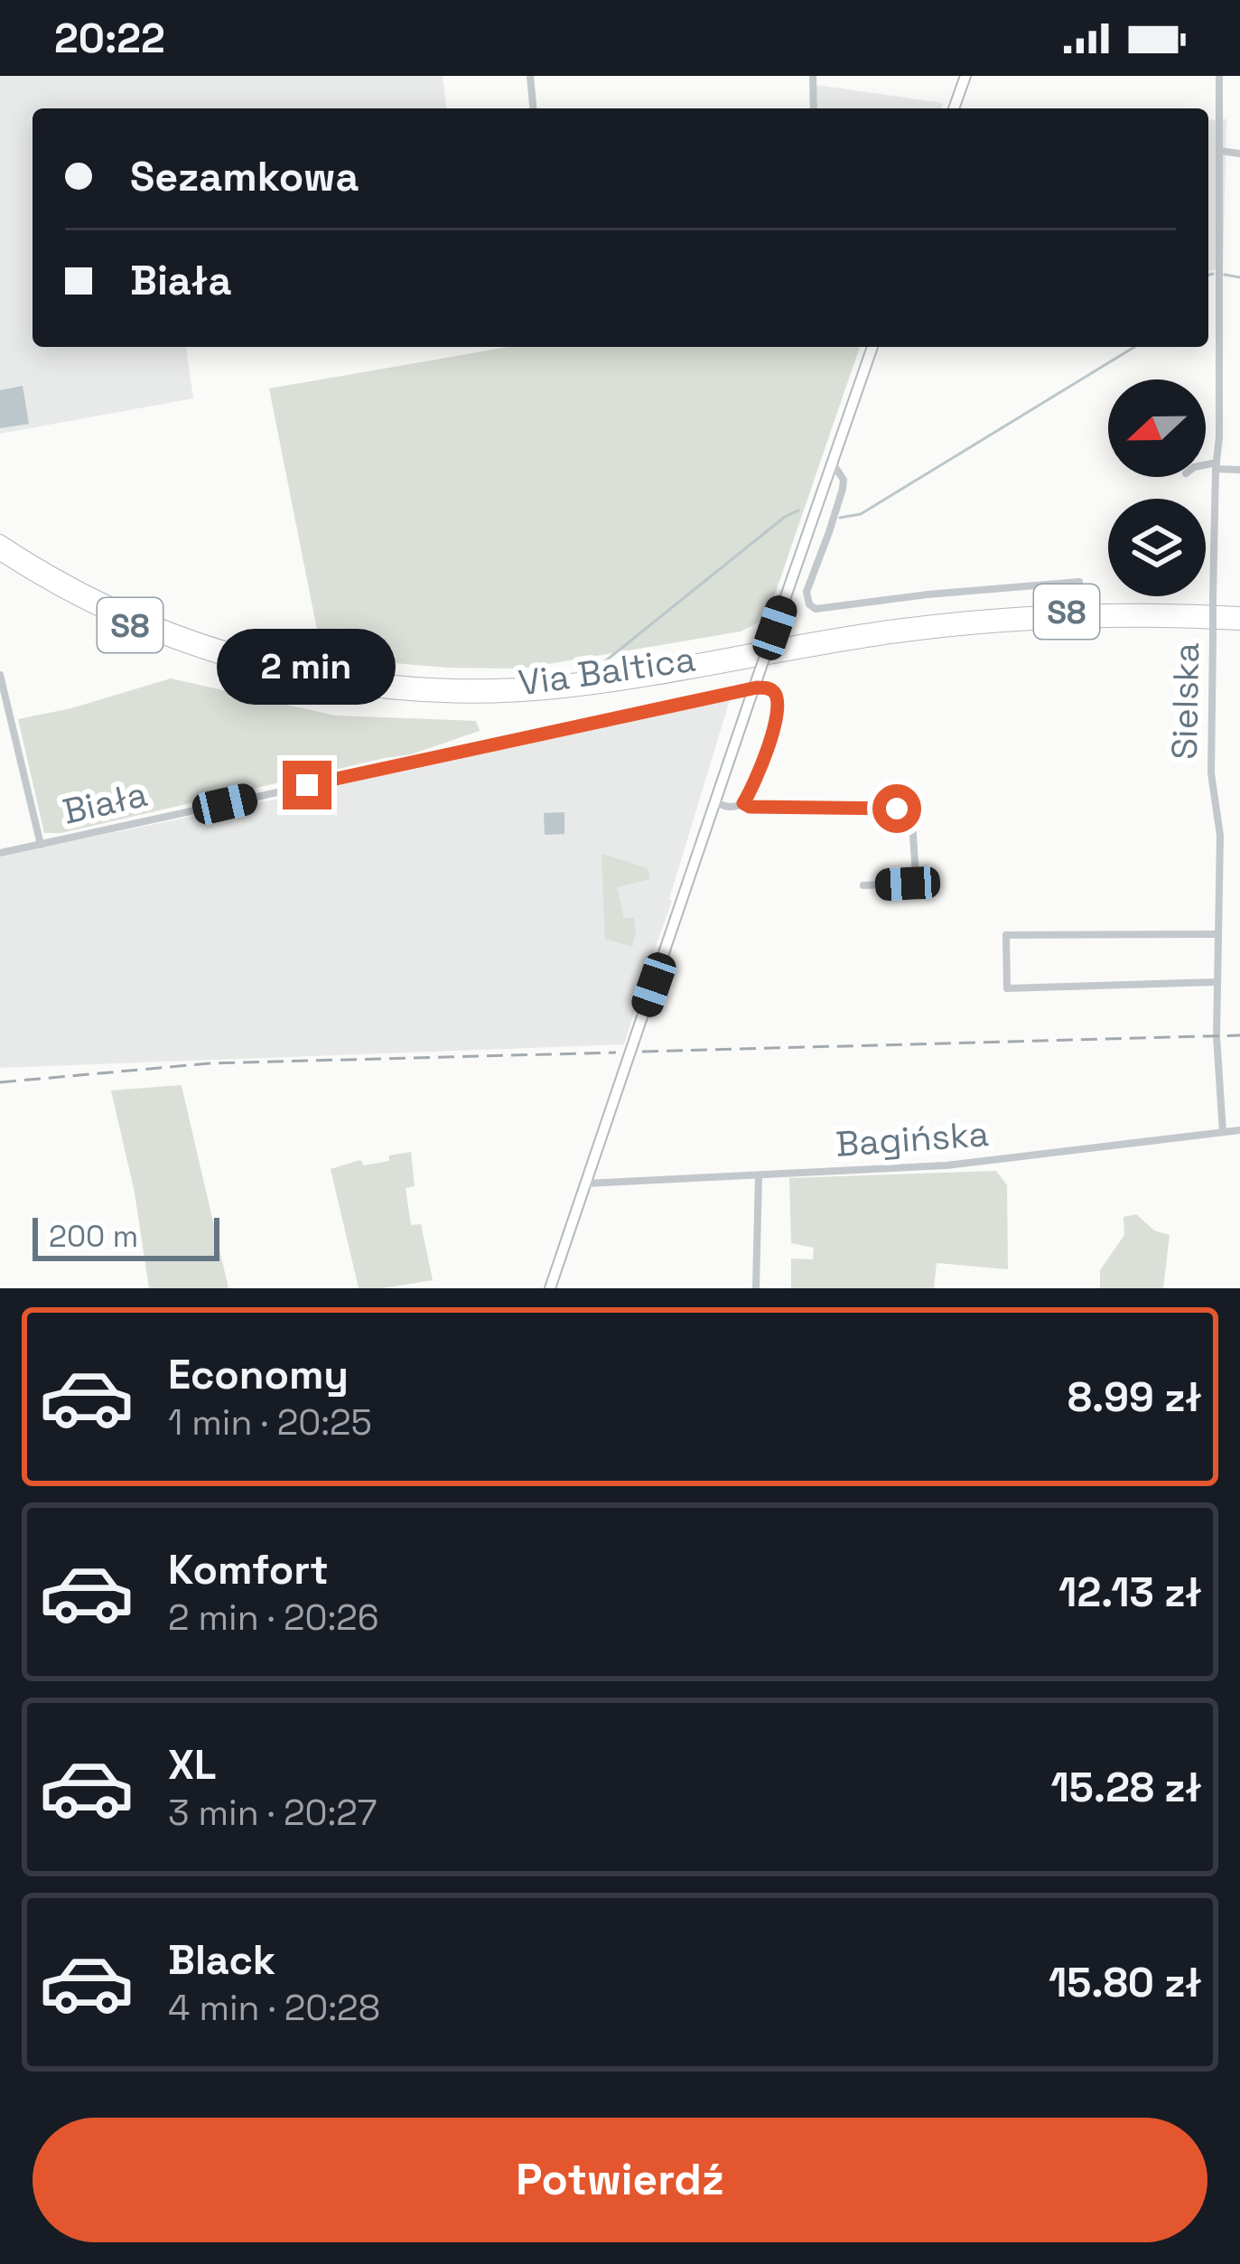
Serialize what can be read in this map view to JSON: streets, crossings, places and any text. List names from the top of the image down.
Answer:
{
  "streets": {
    "highway": ["S8", "Via Baltica"],
    "street": ["Sielska", "Biała", "Bagińska"]
  },
  "crossings": [
    ["Sielska", "Bagińska"]
  ],
  "scale_bar": "200 m",
  "north": "left",
  "page": {
    "status": "20:22",
    "banner": ["Sezamkowa", "Biała"],
    "bubble": "2 min",
    "scale": "200 m",
    "list": [
      {
        "name": "Economy",
        "note": "1 min · 20:25",
        "value": "8.99 zł"
      },
      {
        "name": "Komfort",
        "note": "2 min · 20:26",
        "value": "12.13 zł"
      },
      {
        "name": "XL",
        "note": "3 min · 20:27",
        "value": "15.28 zł"
      },
      {
        "name": "Black",
        "note": "4 min · 20:28",
        "value": "15.80 zł"
      }
    ],
    "buttons": "Potwierdź"
  }
}
